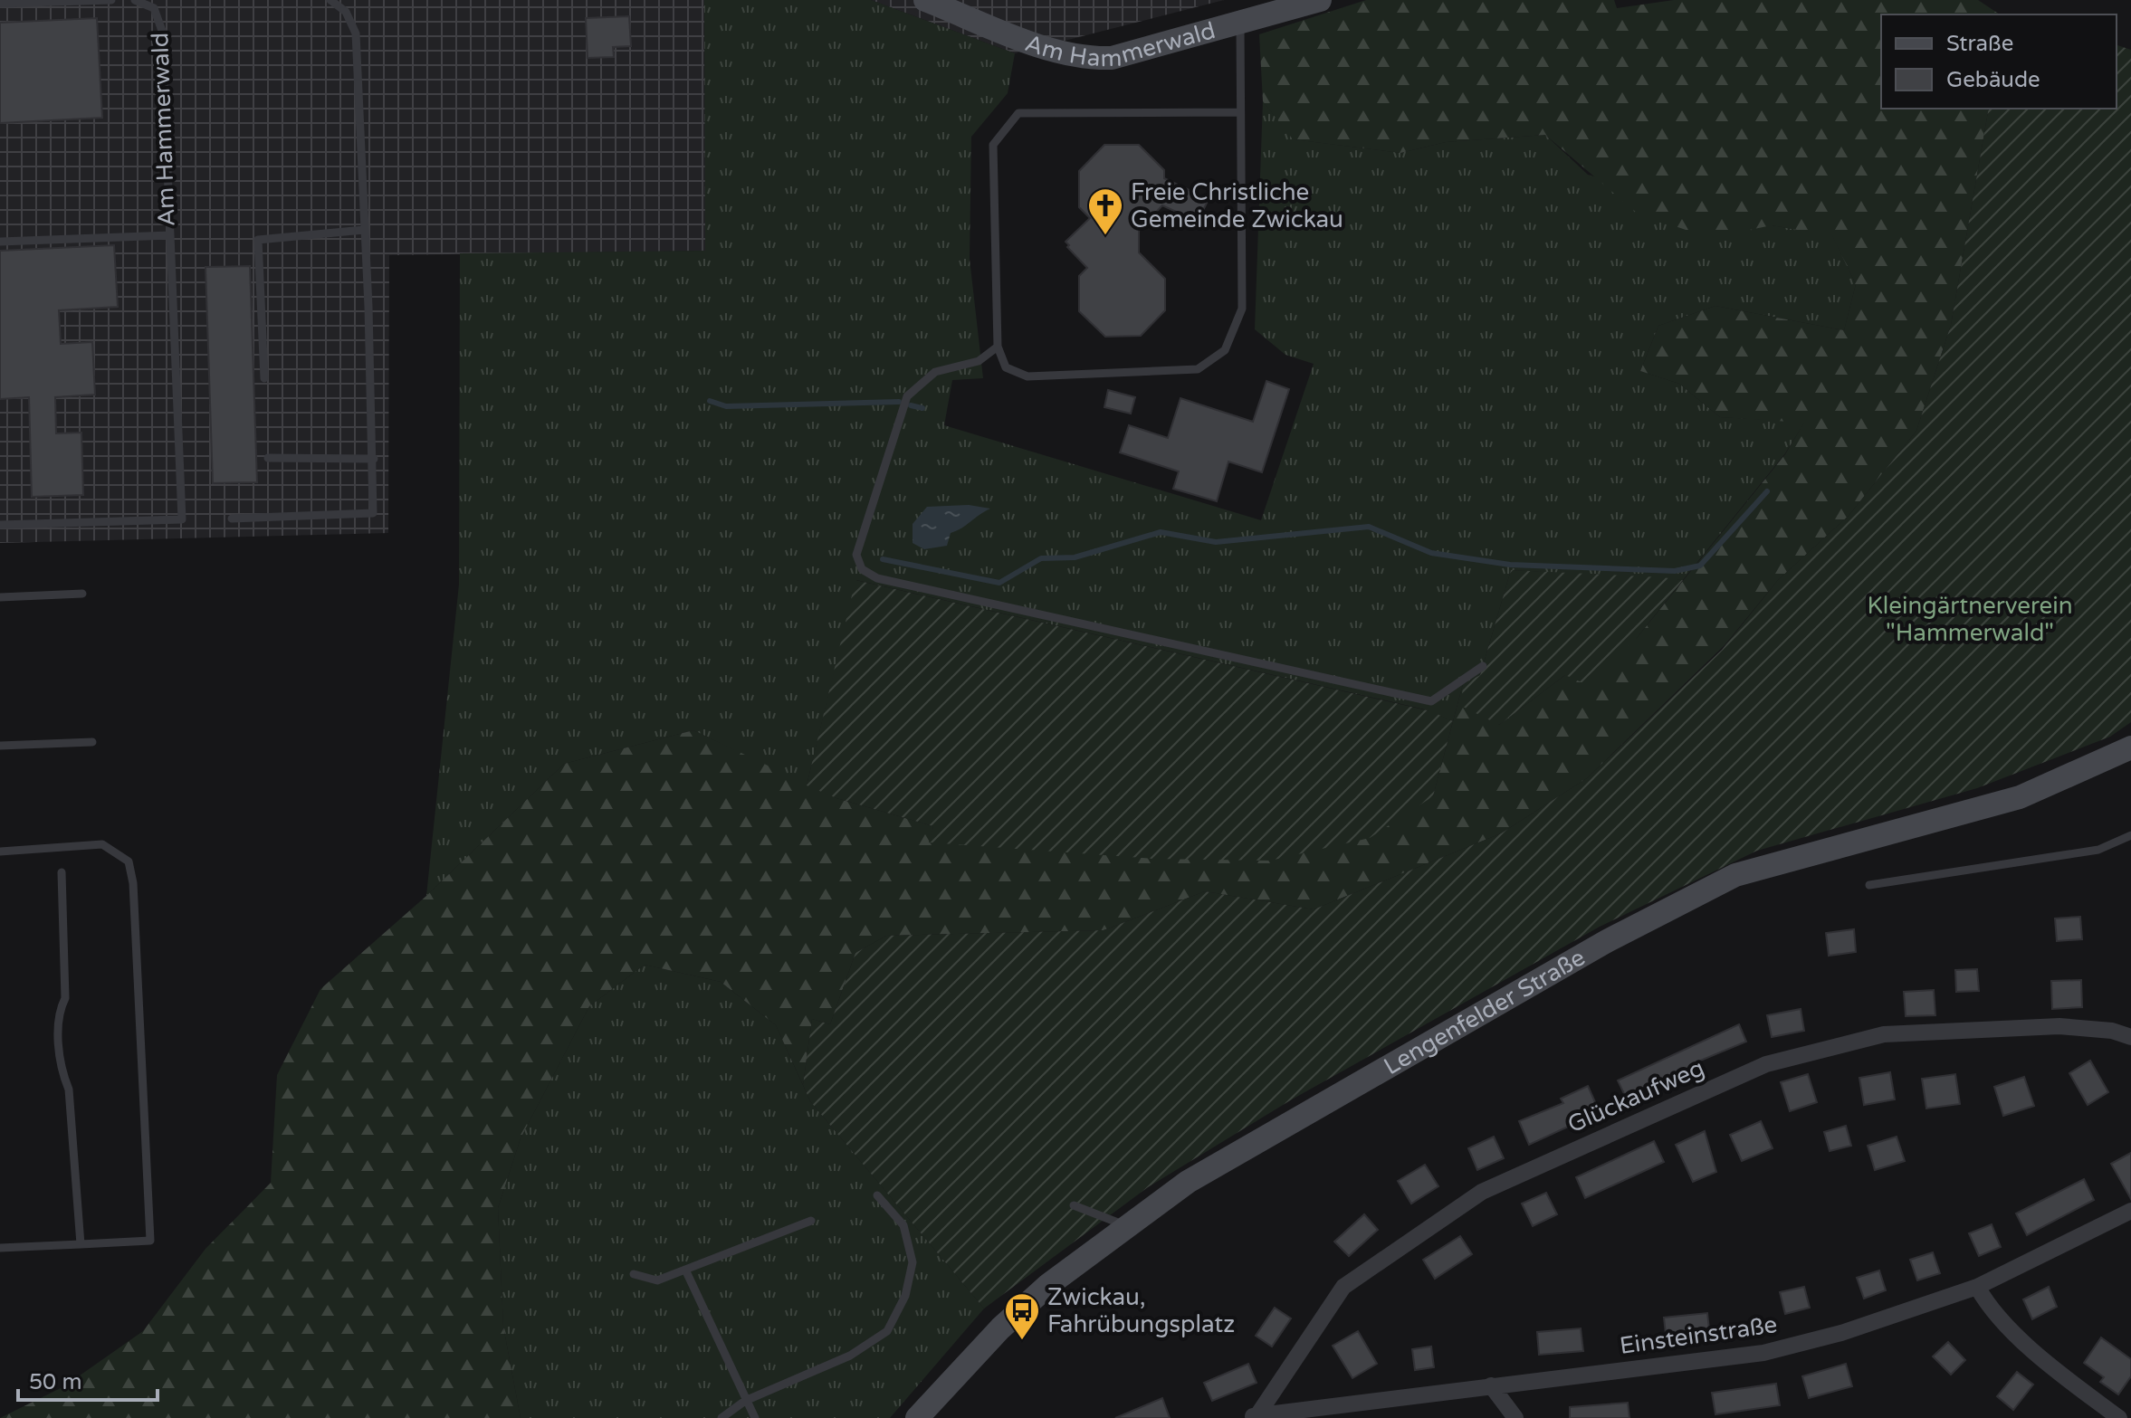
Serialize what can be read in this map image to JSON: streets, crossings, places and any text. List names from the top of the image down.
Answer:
{
  "streets": {
    "main road": ["Am Hammerwald", "Lengenfelder Straße"],
    "street": ["Glückaufweg", "Einsteinstraße"]
  },
  "crossings": [
    ["Glückaufweg", "Einsteinstraße"]
  ],
  "parks": ["Kleingärtnerverein \"Hammerwald\""],
  "places": {
    "church": ["Freie Christliche Gemeinde Zwickau"],
    "bus stop": ["Zwickau, Fahrübungsplatz"]
  },
  "legend": ["Straße", "Gebäude"],
  "scale_bar": "50 m"
}
